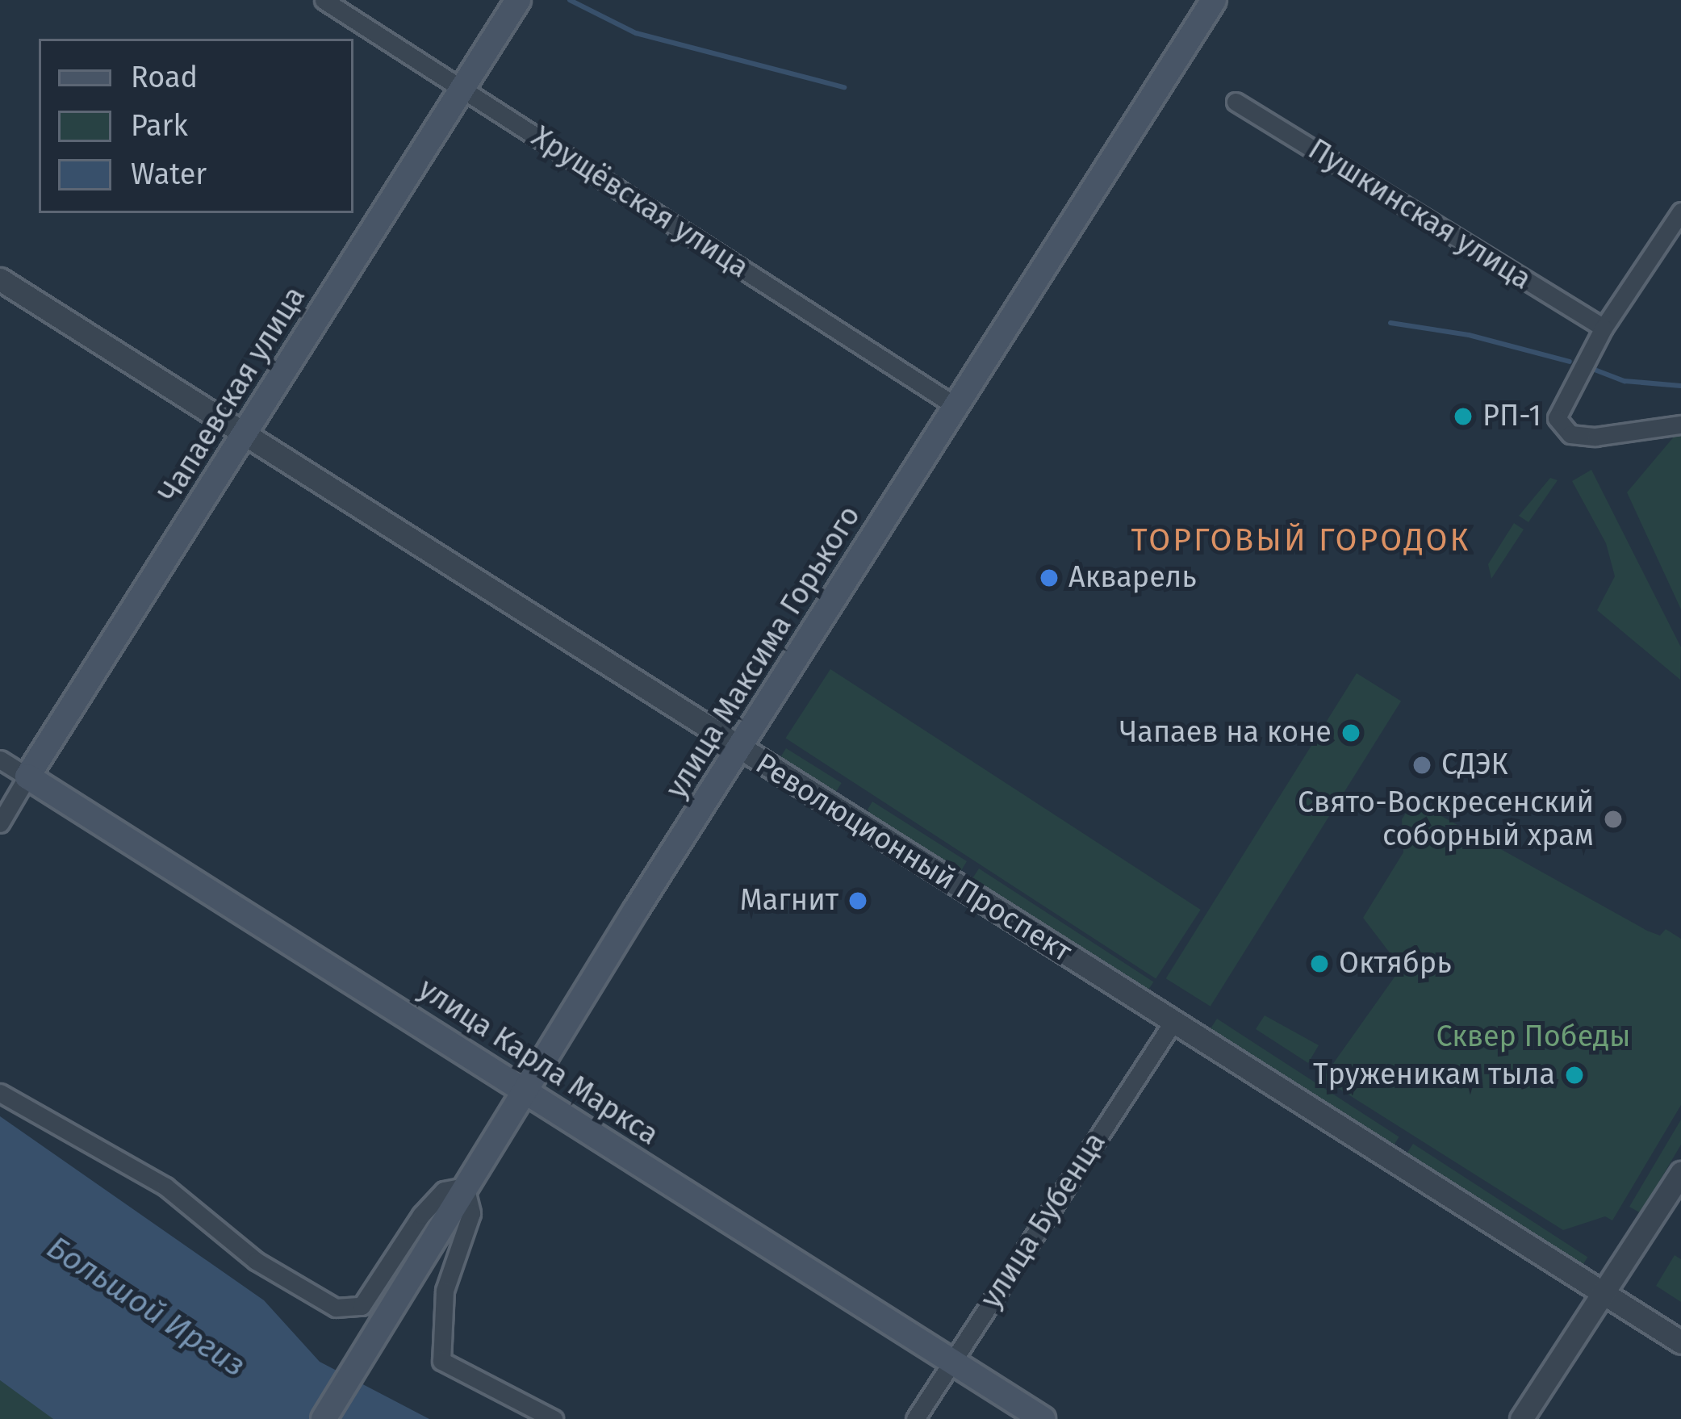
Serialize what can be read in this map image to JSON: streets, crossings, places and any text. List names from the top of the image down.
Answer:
{
  "streets": {
    "main road": ["Чапаевская улица", "улица Максима Горького", "улица Карла Маркса"],
    "street": [
      "Хрущёвская улица",
      "Пушкинская улица",
      "Революционный Проспект",
      "улица Бубенца"
    ]
  },
  "crossings": [
    ["Хрущёвская улица", "Чапаевская улица"],
    ["Хрущёвская улица", "улица Максима Горького"],
    ["Чапаевская улица", "Революционный Проспект"],
    ["Чапаевская улица", "улица Карла Маркса"],
    ["улица Максима Горького", "Революционный Проспект"],
    ["улица Максима Горького", "улица Карла Маркса"],
    ["Революционный Проспект", "улица Бубенца"],
    ["улица Карла Маркса", "улица Бубенца"]
  ],
  "districts": ["ТОРГОВЫЙ ГОРОДОК"],
  "water": ["Большой Иргиз"],
  "parks": ["Сквер Победы"],
  "places": [
    "РП-1",
    "Акварель",
    "Чапаев на коне",
    "СДЭК",
    "Свято-Воскресенский соборный храм",
    "Магнит",
    "Октябрь",
    "Труженикам тыла"
  ],
  "legend": ["Road", "Park", "Water"]
}
